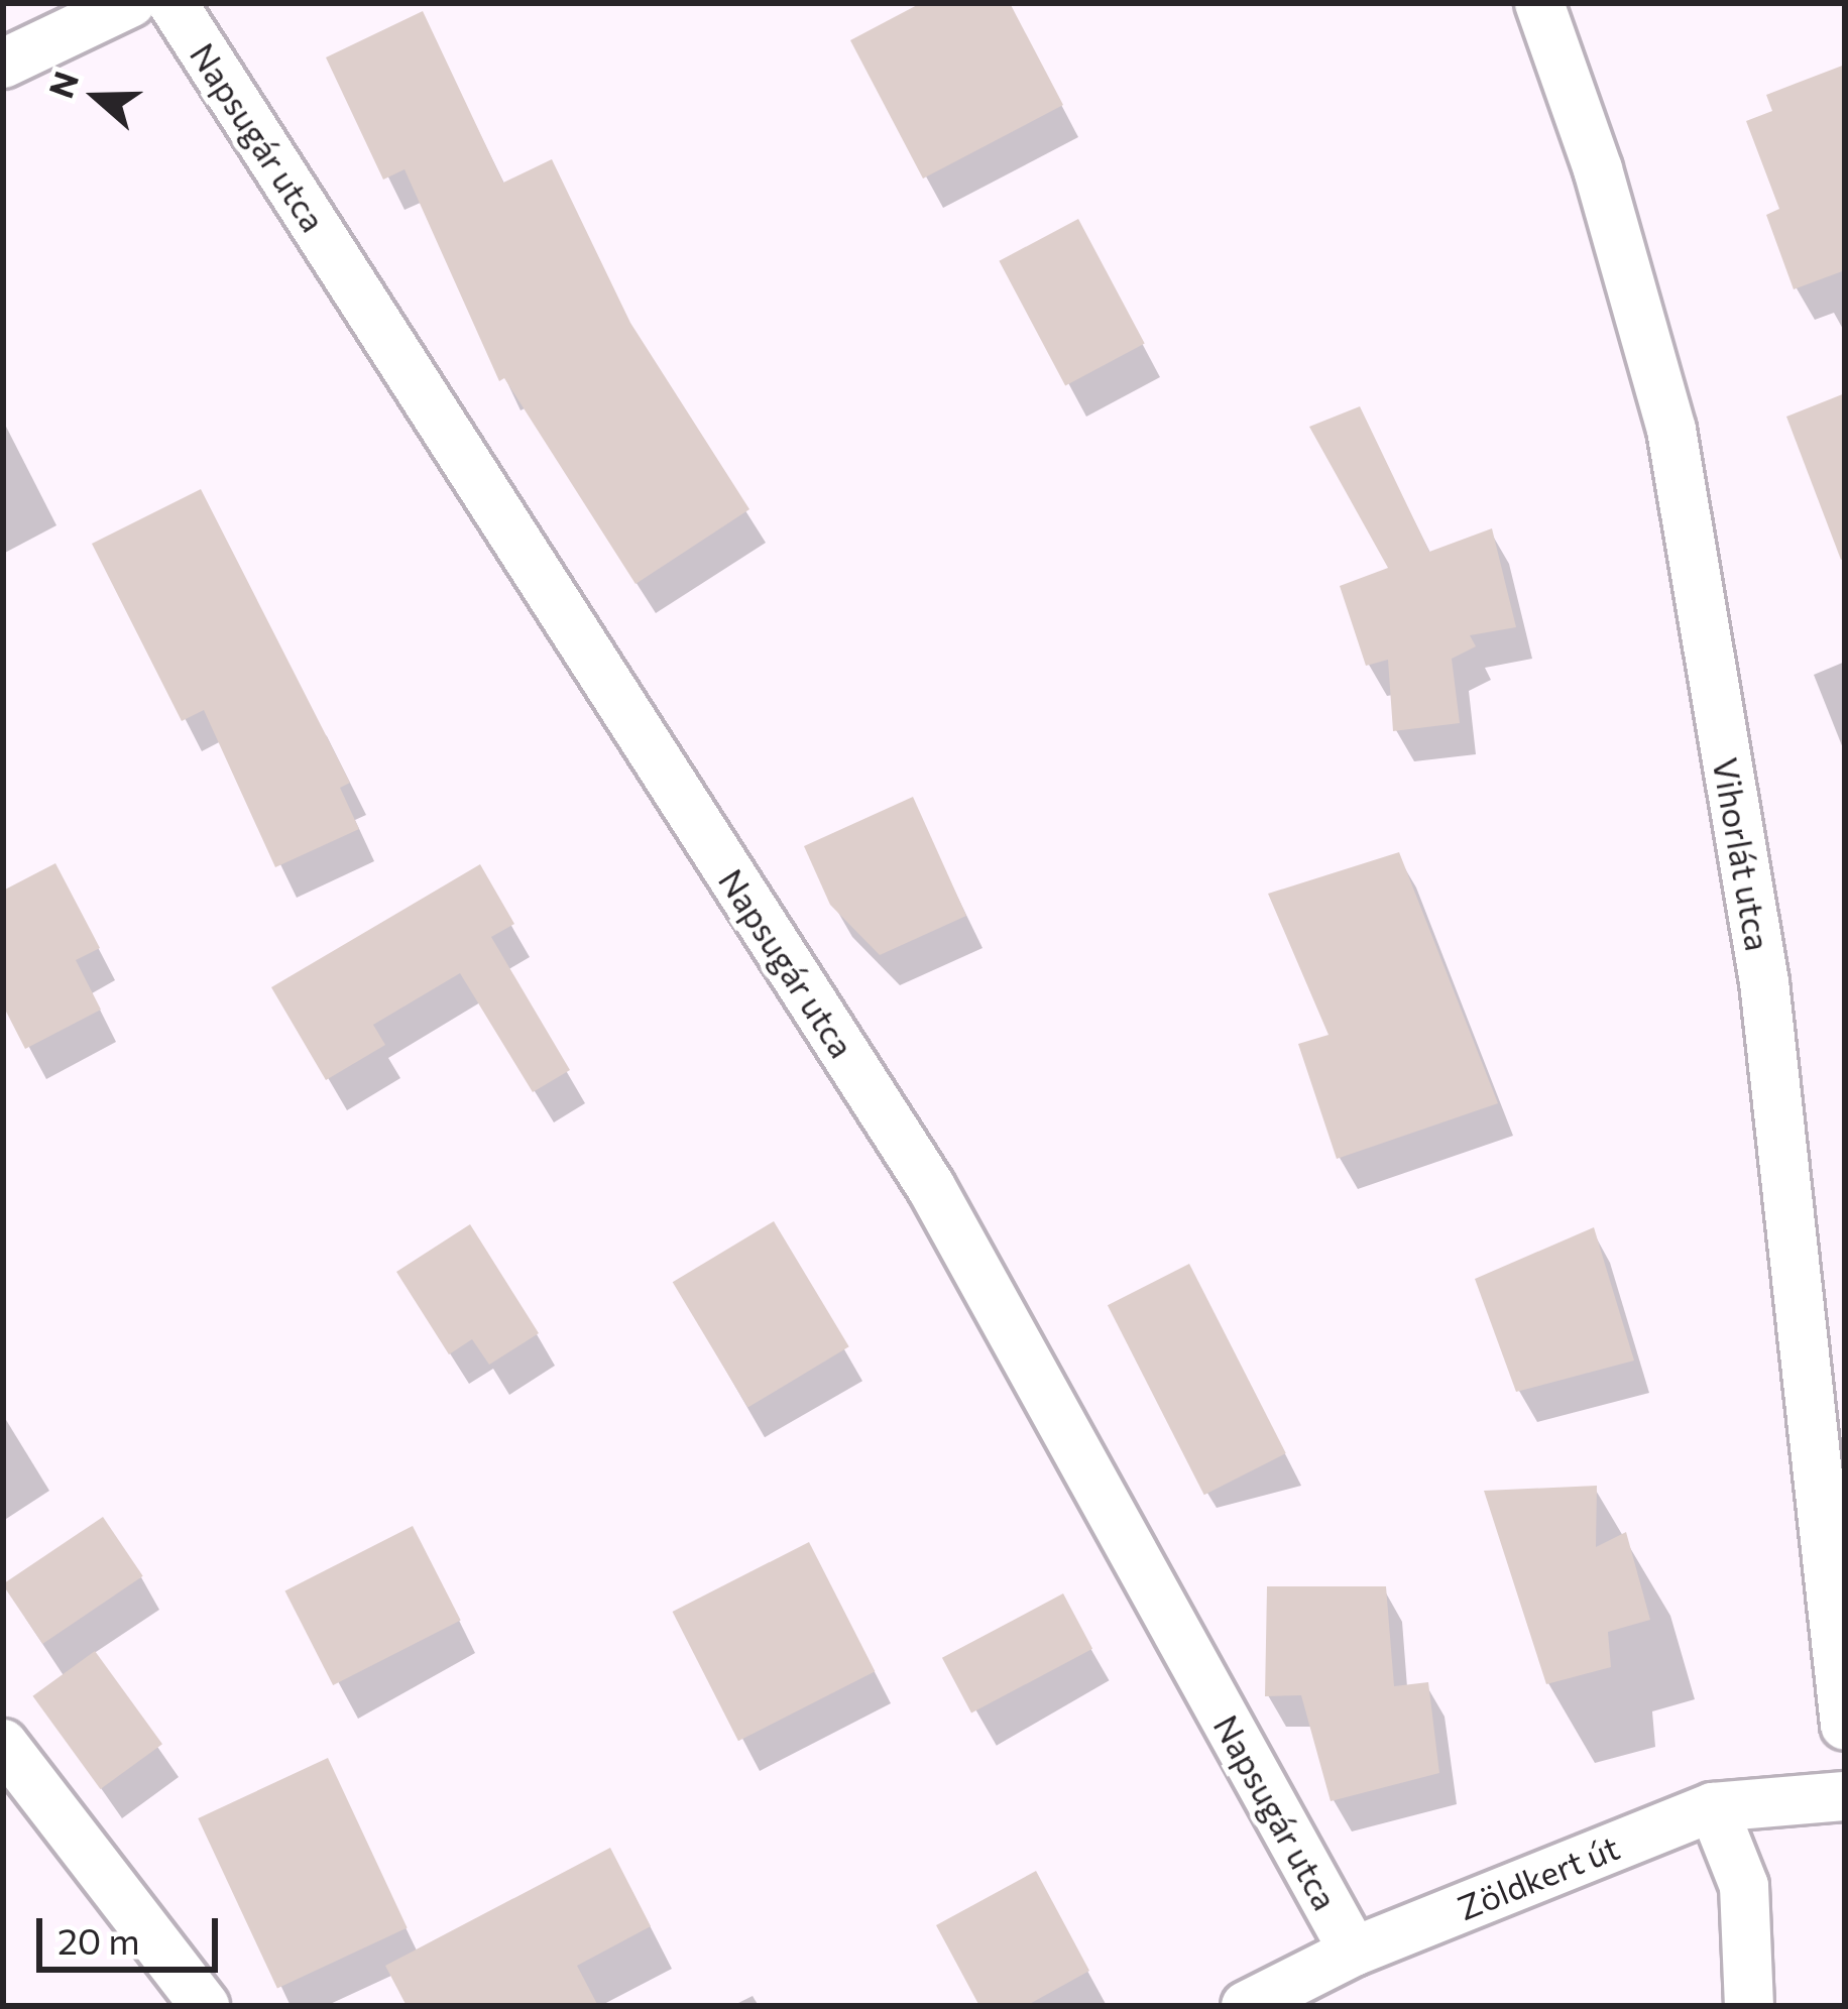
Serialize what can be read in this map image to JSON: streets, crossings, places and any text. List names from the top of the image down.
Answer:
{
  "streets": {
    "street": ["Napsugár utca", "Vihorlát utca", "Zöldkert út"]
  },
  "crossings": [
    ["Napsugár utca", "Zöldkert út"]
  ],
  "scale_bar": "20 m",
  "north": "left"
}
